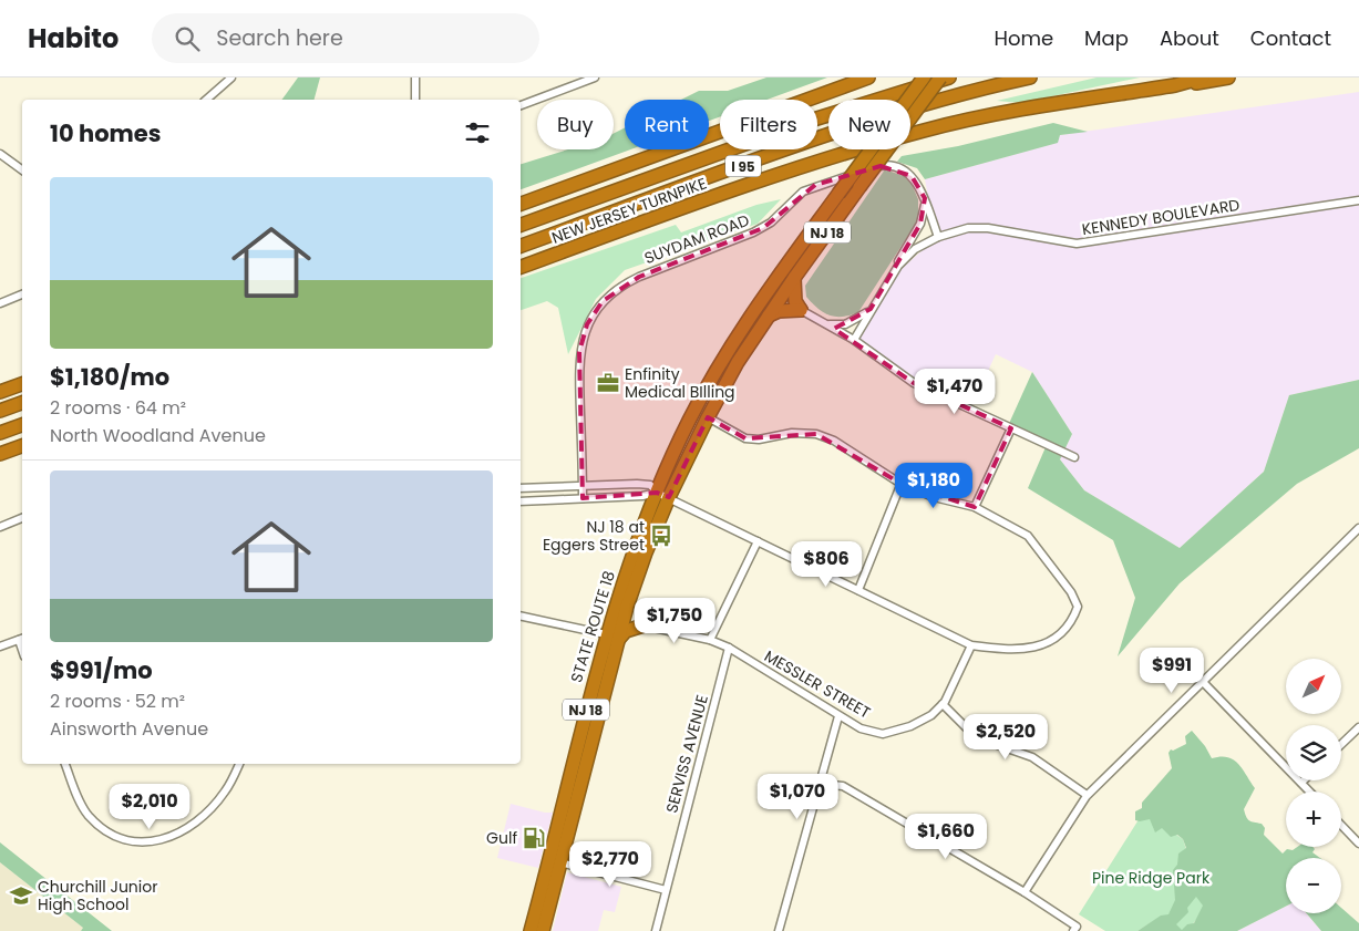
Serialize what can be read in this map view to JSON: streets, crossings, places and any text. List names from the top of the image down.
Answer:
{
  "streets": {
    "highway": [
      "I 95",
      "NEW JERSEY TURNPIKE",
      "NJ 18",
      "STATE ROUTE 18"
    ],
    "street": [
      "KENNEDY BOULEVARD",
      "SUYDAM ROAD",
      "MESSLER STREET",
      "SERVISS AVENUE"
    ]
  },
  "crossings": [
    ["KENNEDY BOULEVARD", "SUYDAM ROAD"],
    ["MESSLER STREET", "SERVISS AVENUE"]
  ],
  "parks": ["Pine Ridge Park"],
  "places": {
    "office": ["Enfinity Medical BIlling"],
    "bus stop": ["NJ 18 at Eggers Street"],
    "fuel station": ["Gulf"],
    "school or university": ["Churchill Junior High School"]
  },
  "north": "top right",
  "page": {
    "header": "Habito",
    "search": "Search here",
    "nav": [
      "Home",
      "Map",
      "About",
      "Contact"
    ],
    "chip": [
      "Buy",
      "Rent",
      "Filters",
      "New"
    ],
    "heading": "10 homes",
    "list": [
      {
        "name": "$1,180/mo",
        "note": "2 rooms · 64 m² · North Woodland Avenue"
      },
      {
        "name": "$991/mo",
        "note": "2 rooms · 52 m² · Ainsworth Avenue"
      }
    ],
    "price": [
      "$1,470",
      "$1,180",
      "$806",
      "$1,750",
      "$991",
      "$2,520",
      "$1,070",
      "$2,010",
      "$1,660",
      "$2,770"
    ],
    "map_buttons": ["+", "−"]
  }
}
